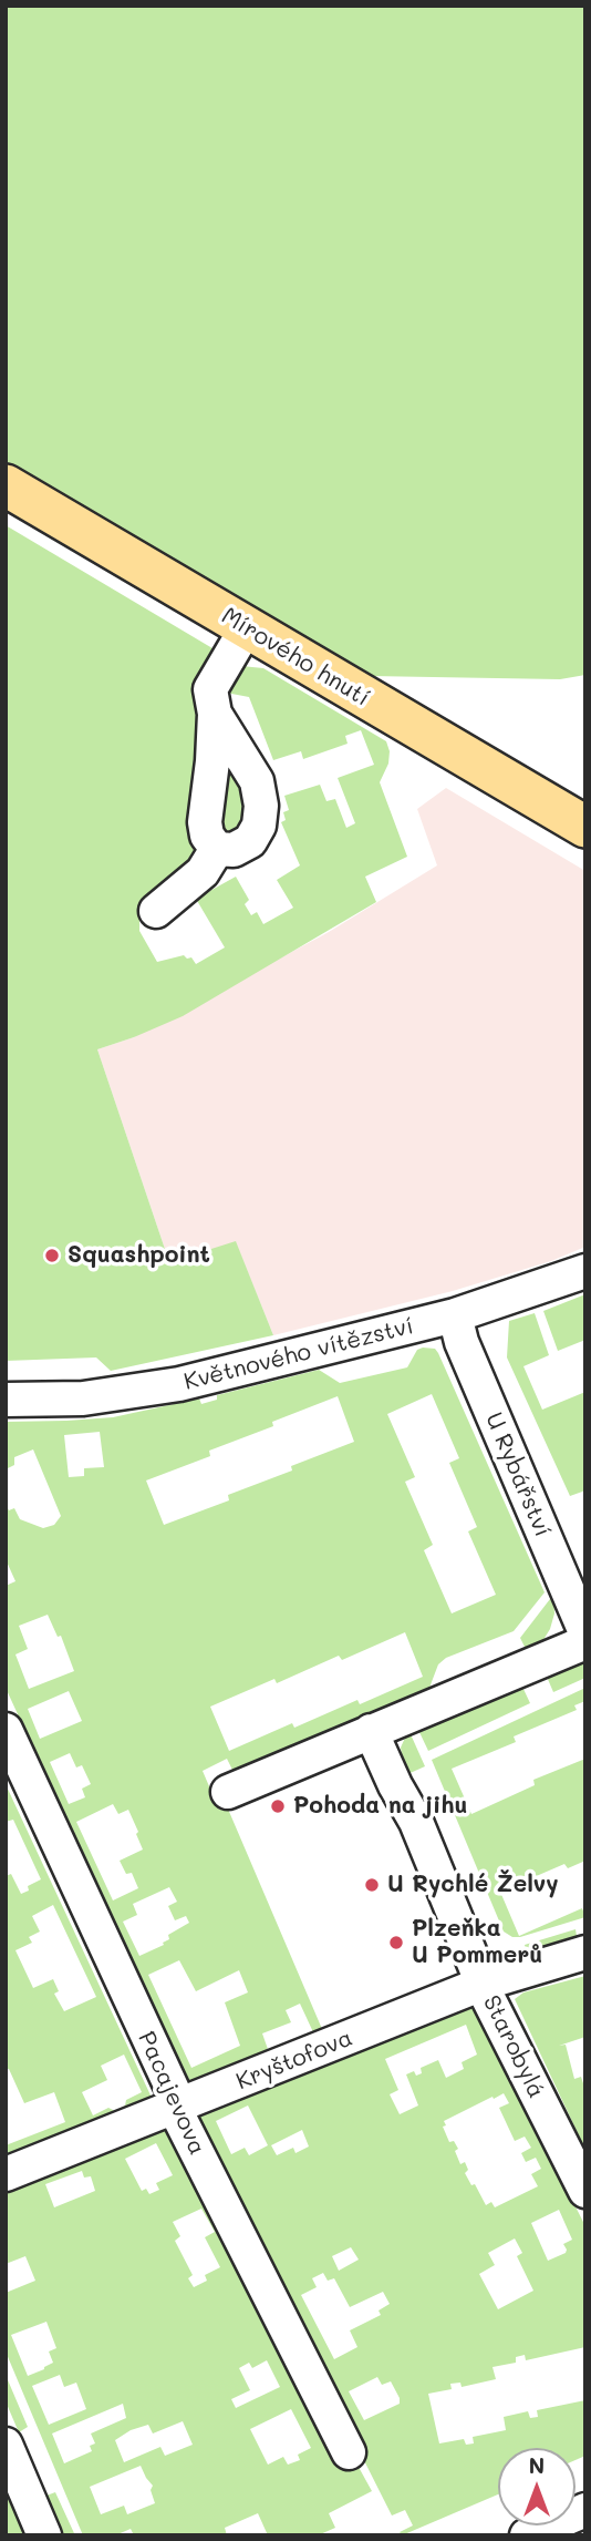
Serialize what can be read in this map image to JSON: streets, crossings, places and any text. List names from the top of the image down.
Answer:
{
  "streets": {
    "main road": ["Mírového hnutí"],
    "street": [
      "Květnového vítězství",
      "U Rybářství",
      "Starobylá",
      "Kryštofova",
      "Pacajevova"
    ]
  },
  "crossings": [
    ["Květnového vítězství", "U Rybářství"],
    ["Starobylá", "Kryštofova"],
    ["Kryštofova", "Pacajevova"]
  ],
  "places": [
    "Squashpoint",
    "Pohoda na jihu",
    "U Rychlé Želvy",
    "Plzeňka U Pommerů"
  ],
  "north": "top"
}
